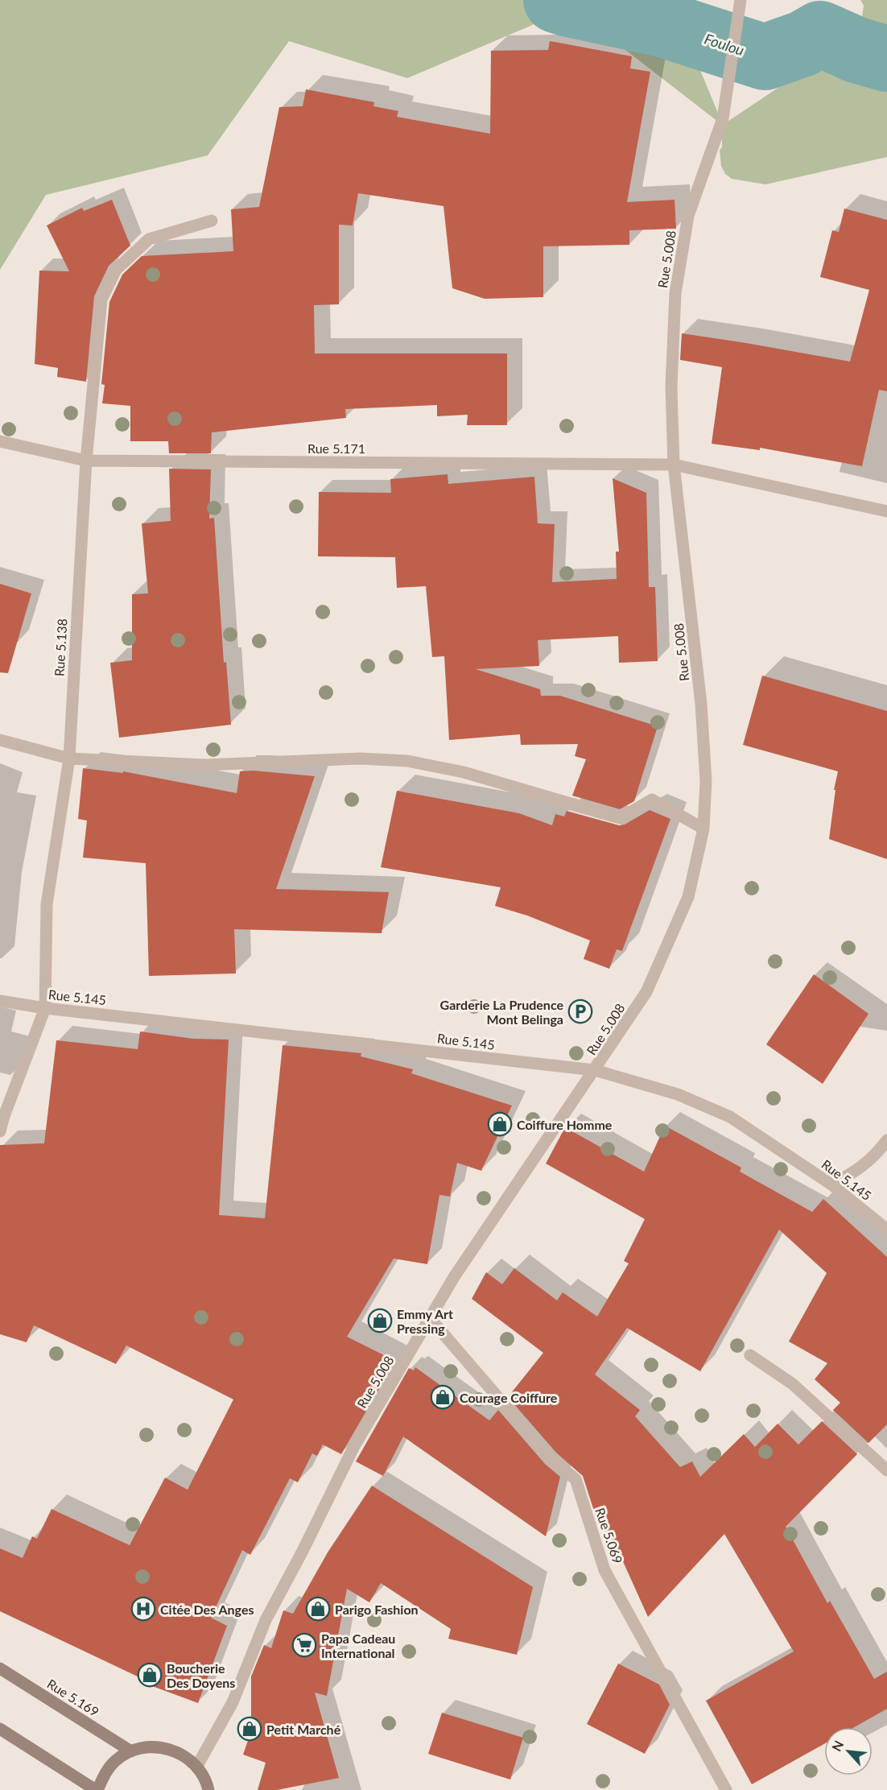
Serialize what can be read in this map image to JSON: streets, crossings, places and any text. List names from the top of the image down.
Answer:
{
  "streets": {
    "main road": ["Rue 5.169"],
    "street": [
      "Rue 5.008",
      "Rue 5.171",
      "Rue 5.138",
      "Rue 5.145",
      "Rue 5.069"
    ]
  },
  "crossings": [
    ["Rue 5.008", "Rue 5.171"],
    ["Rue 5.008", "Rue 5.145"],
    ["Rue 5.008", "Rue 5.069"],
    ["Rue 5.171", "Rue 5.138"],
    ["Rue 5.138", "Rue 5.145"]
  ],
  "water": ["Foulou"],
  "places": {
    "parking": ["Garderie La Prudence Mont Belinga"],
    "shop": [
      "Coiffure Homme",
      "Emmy Art Pressing",
      "Courage Coiffure",
      "Parigo Fashion",
      "Boucherie Des Doyens",
      "Petit Marché"
    ],
    "hospital": ["Citée Des Anges"],
    "supermarket": ["Papa Cadeau International"]
  },
  "north": "top left"
}
